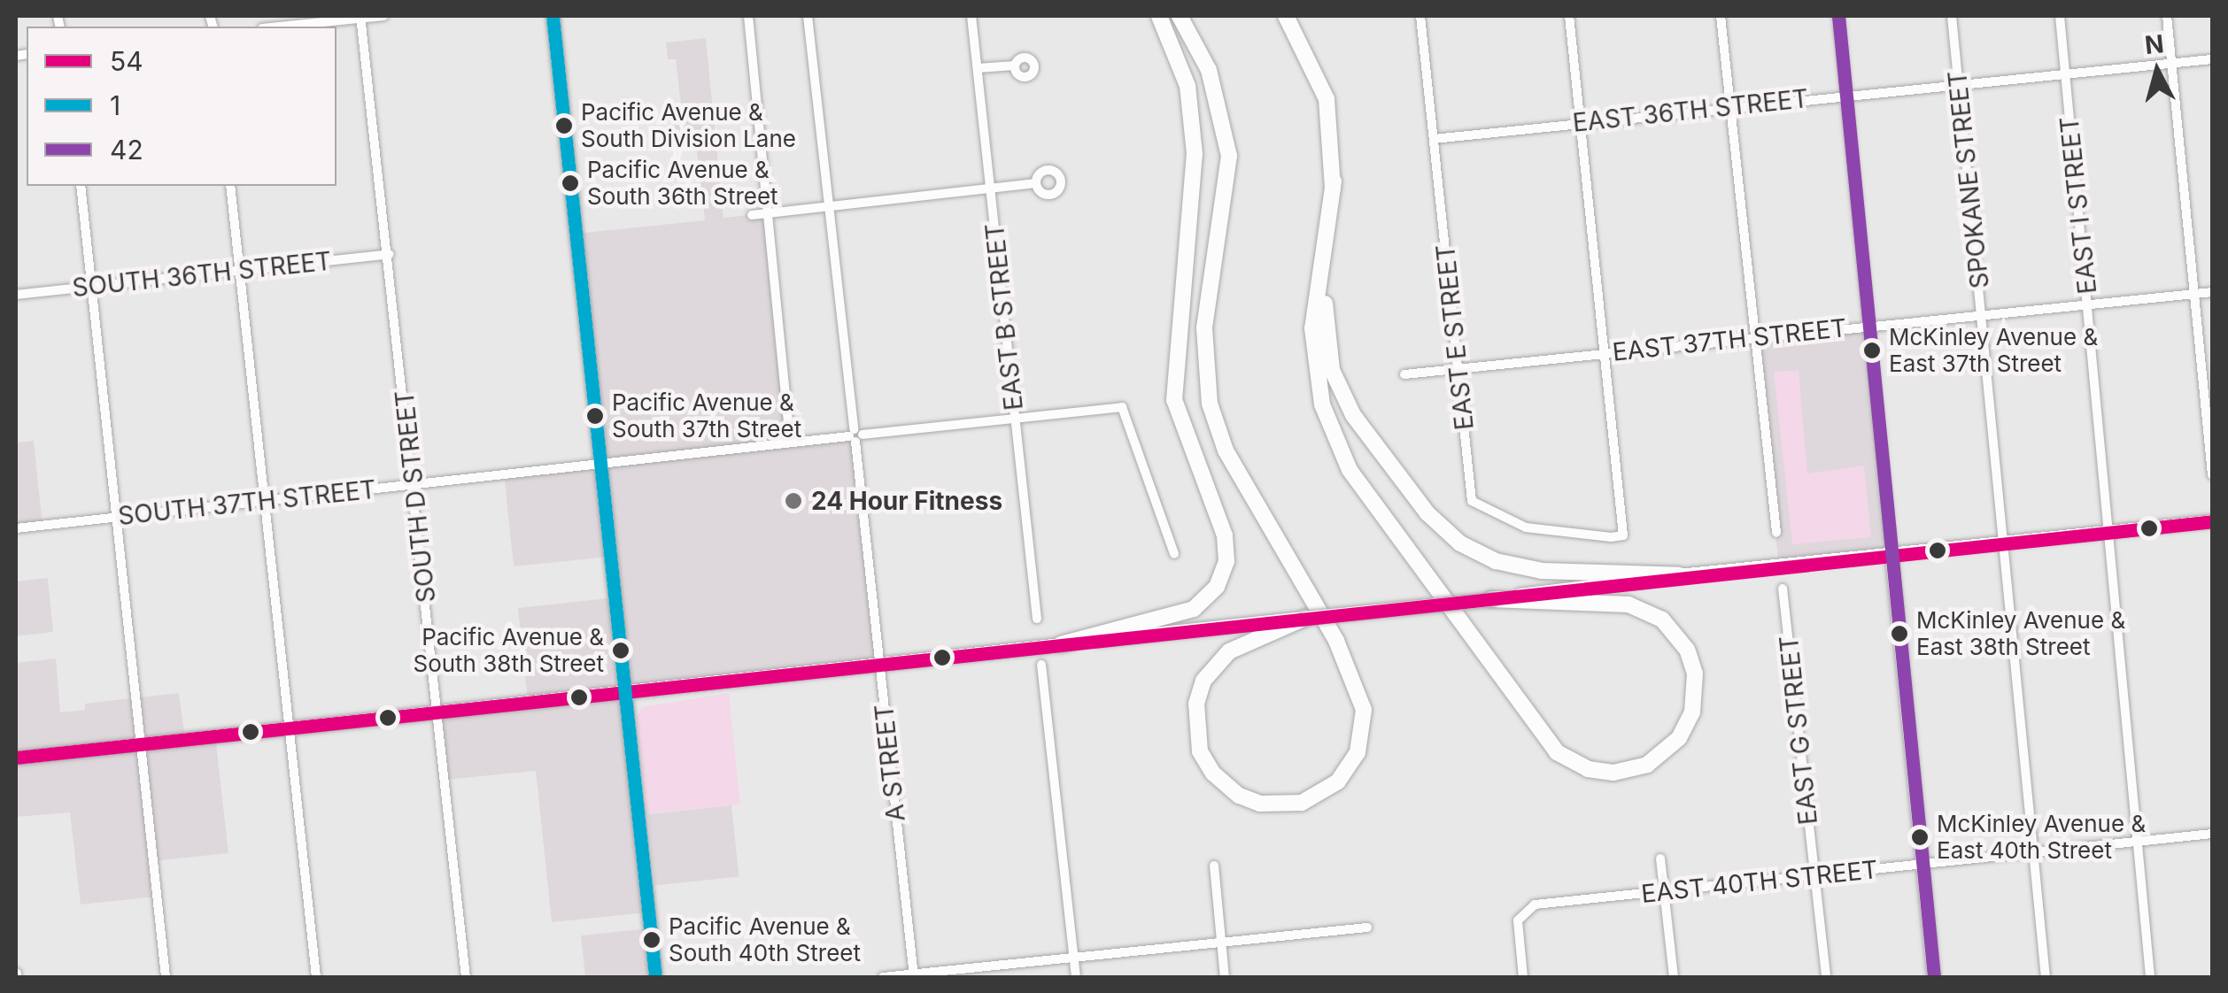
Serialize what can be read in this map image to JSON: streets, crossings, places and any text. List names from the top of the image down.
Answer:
{
  "streets": {
    "street": [
      "EAST 36TH STREET",
      "SPOKANE STREET",
      "EAST I STREET",
      "SOUTH 36TH STREET",
      "EAST B STREET",
      "EAST E STREET",
      "EAST 37TH STREET",
      "SOUTH D STREET",
      "SOUTH 37TH STREET",
      "EAST G STREET",
      "A STREET",
      "EAST 40TH STREET"
    ]
  },
  "crossings": [
    ["EAST 36TH STREET", "SPOKANE STREET"],
    ["EAST 36TH STREET", "EAST I STREET"],
    ["EAST 36TH STREET", "EAST E STREET"],
    ["SPOKANE STREET", "EAST 37TH STREET"],
    ["SPOKANE STREET", "EAST 40TH STREET"],
    ["EAST I STREET", "EAST 37TH STREET"],
    ["EAST I STREET", "EAST 40TH STREET"],
    ["SOUTH 36TH STREET", "SOUTH D STREET"],
    ["EAST E STREET", "EAST 37TH STREET"],
    ["SOUTH D STREET", "SOUTH 37TH STREET"],
    ["SOUTH 37TH STREET", "A STREET"],
    ["EAST G STREET", "EAST 40TH STREET"]
  ],
  "places": [
    "Pacific Avenue & South Division Lane",
    "Pacific Avenue & South 36th Street",
    "McKinley Avenue & East 37th Street",
    "Pacific Avenue & South 37th Street",
    "24 Hour Fitness",
    "McKinley Avenue & East 38th Street",
    "Pacific Avenue & South 38th Street",
    "McKinley Avenue & East 40th Street",
    "Pacific Avenue & South 40th Street"
  ],
  "lines": ["transit line 1", "transit line 42", "transit line 54"],
  "legend": ["54", "1", "42"],
  "north": "top"
}
